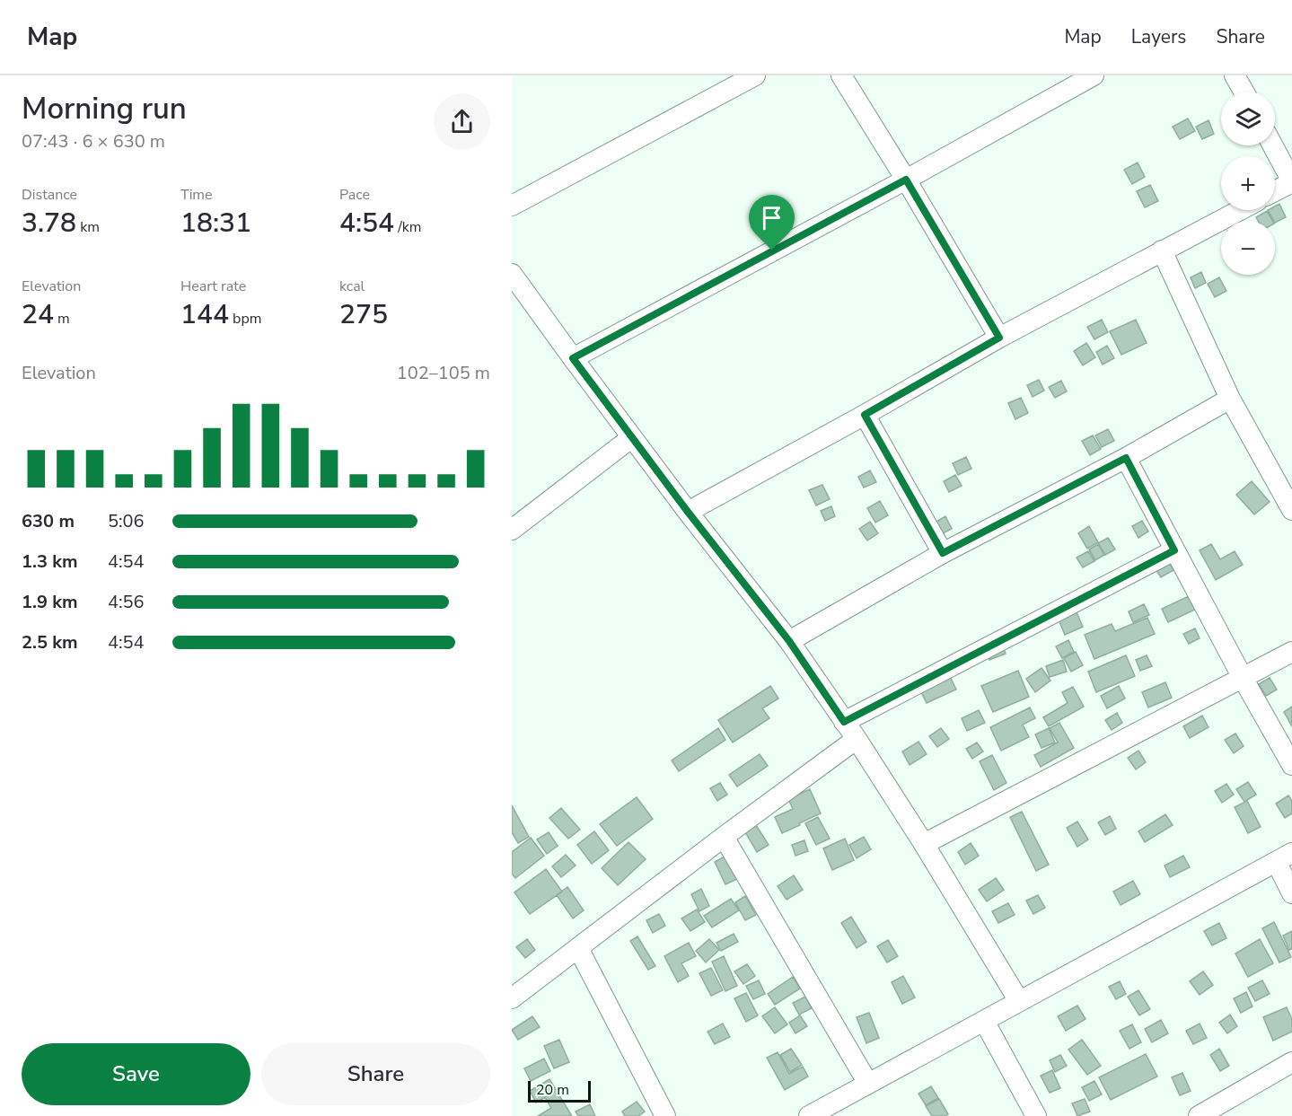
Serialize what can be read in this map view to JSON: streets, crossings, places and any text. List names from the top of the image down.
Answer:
{
  "scale_bar": "20 m",
  "page": {
    "header": "Map",
    "nav": ["Map", "Layers", "Share"],
    "heading": ["Morning run", "07:43 · 6 × 630 m"],
    "map_buttons": ["+", "−"],
    "stats": [
      ["Distance", "3.78 km"],
      ["Time", "18:31"],
      ["Pace", "4:54 /km"],
      ["Elevation", "24 m"],
      ["Heart rate", "144 bpm"],
      ["kcal", "275"]
    ],
    "chart": ["Elevation", "102–105 m"],
    "list": [
      {
        "name": "630 m",
        "note": "5:06"
      },
      {
        "name": "1.3 km",
        "note": "4:54"
      },
      {
        "name": "1.9 km",
        "note": "4:56"
      },
      {
        "name": "2.5 km",
        "note": "4:54"
      }
    ],
    "buttons": ["Save", "Share"],
    "scale": "20 m"
  }
}
